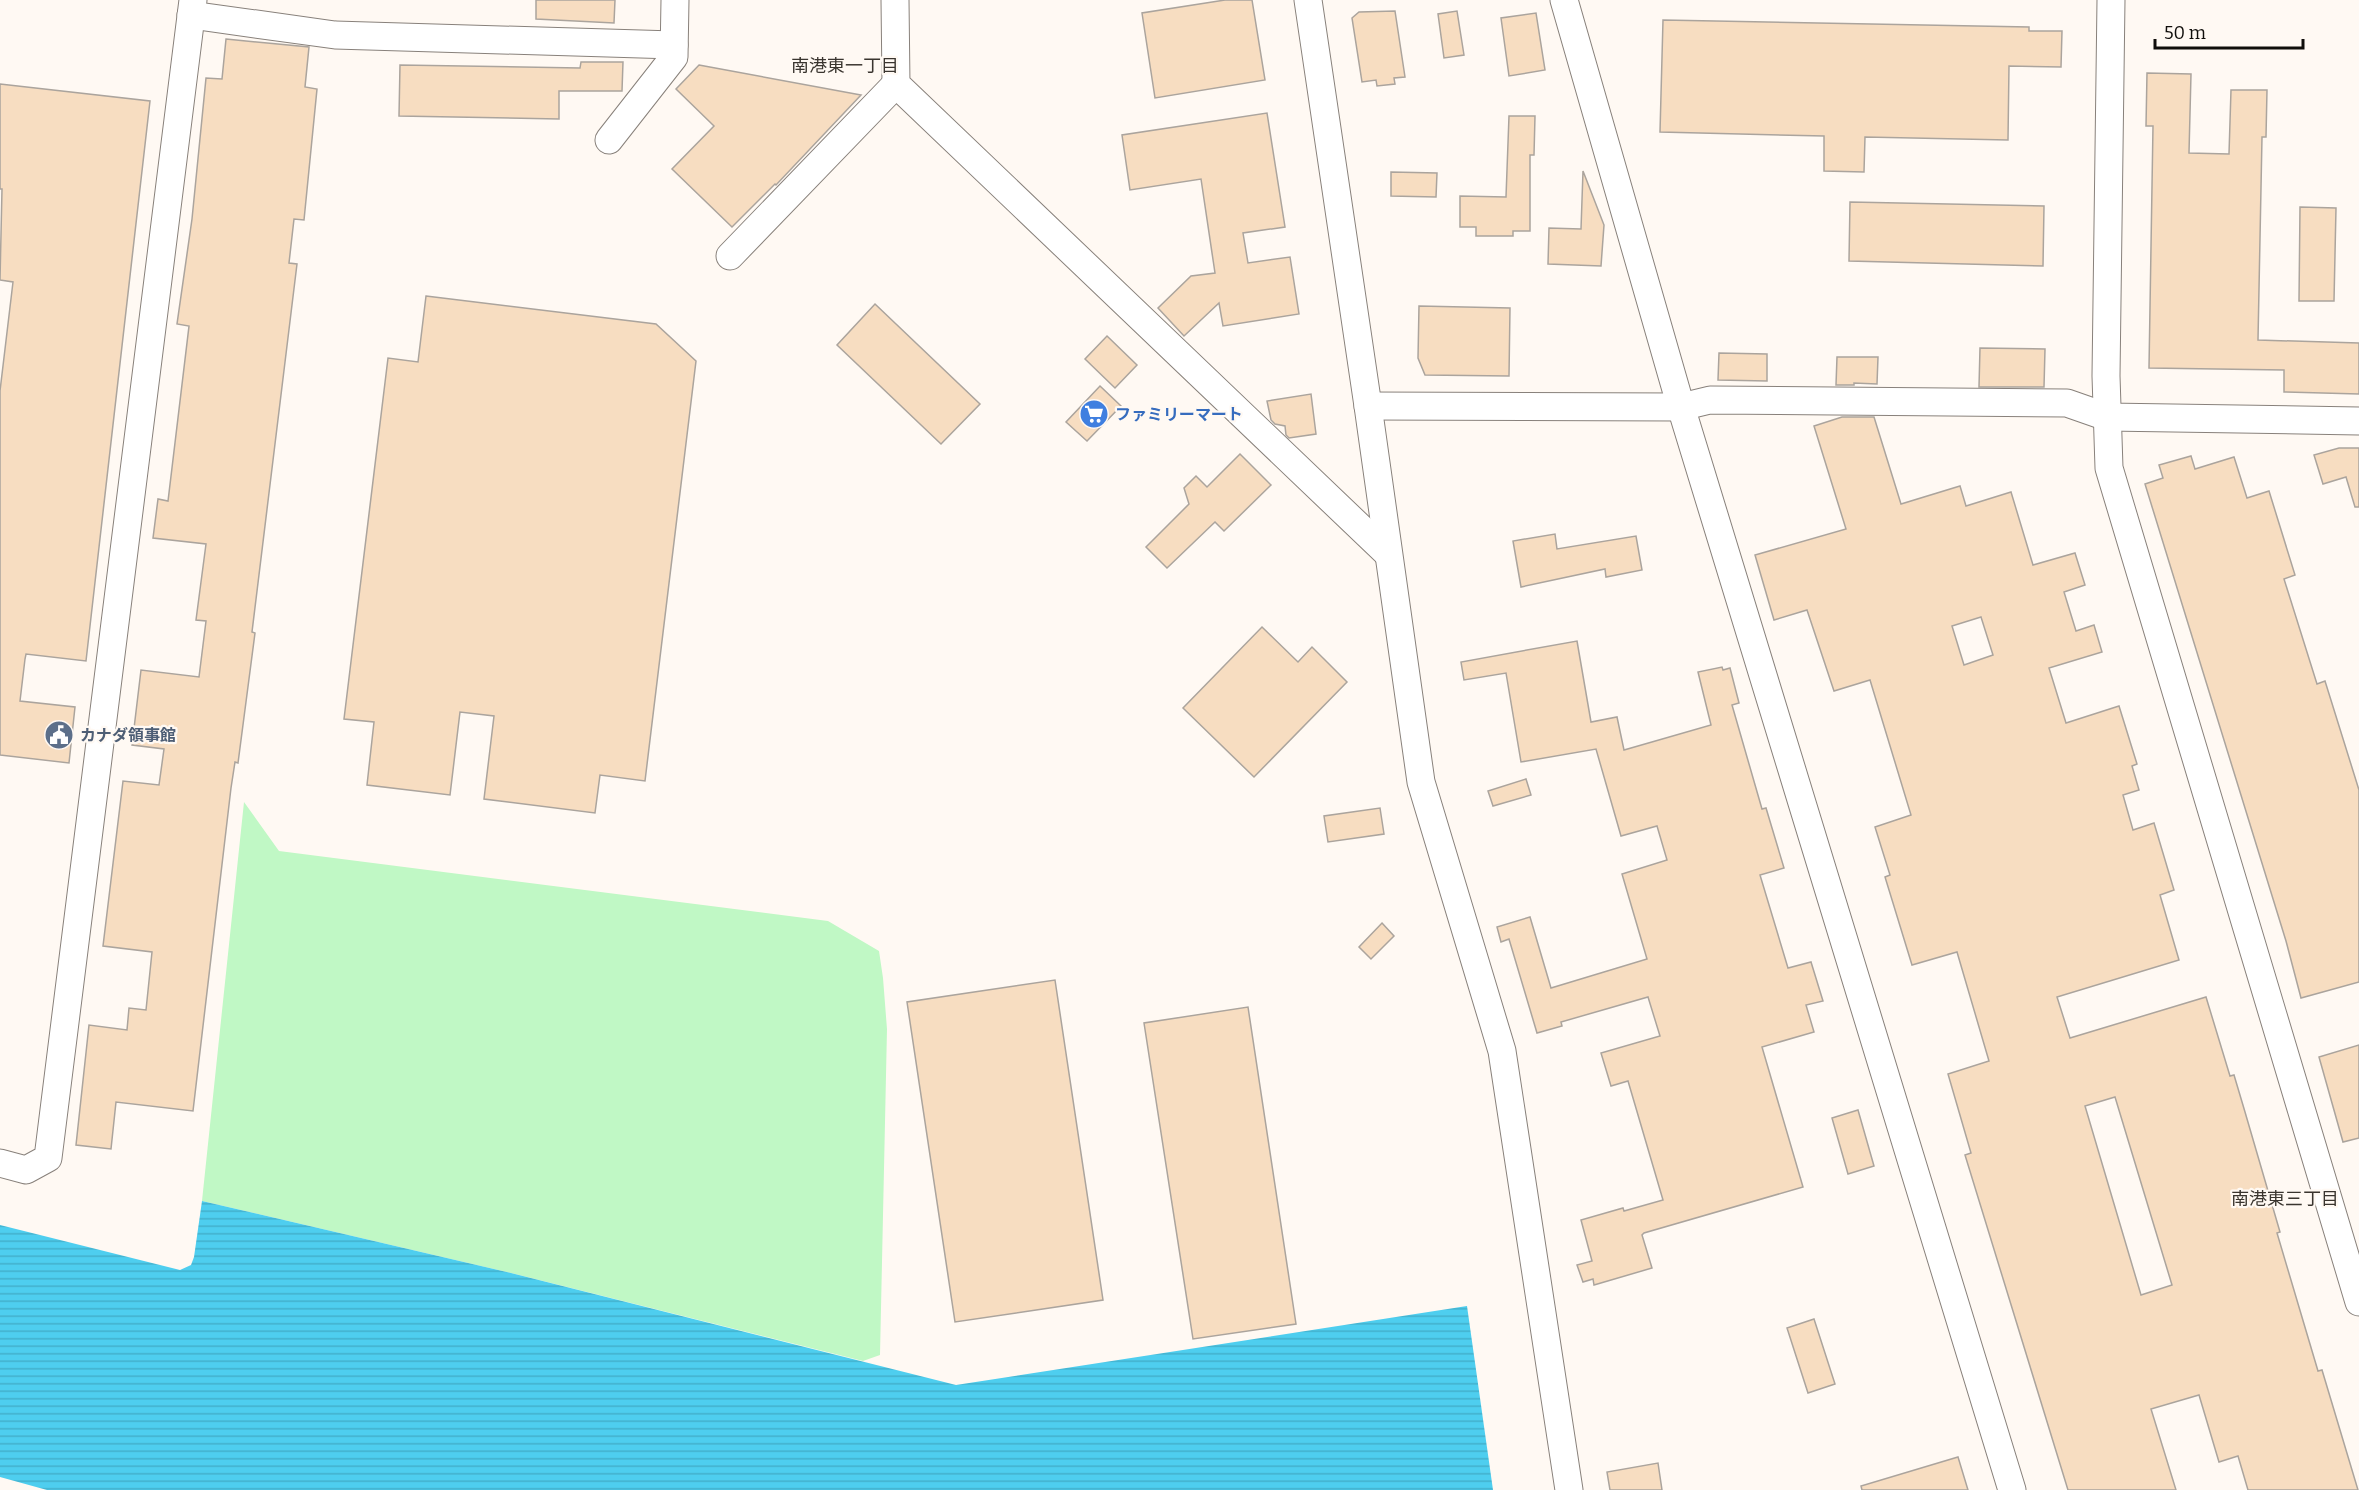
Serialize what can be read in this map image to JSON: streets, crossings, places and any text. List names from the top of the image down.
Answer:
{
  "districts": ["南港東一丁目", "南港東三丁目"],
  "places": {
    "supermarket": ["ファミリーマート"],
    "public building": ["カナダ領事館"]
  },
  "scale_bar": "50 m"
}
